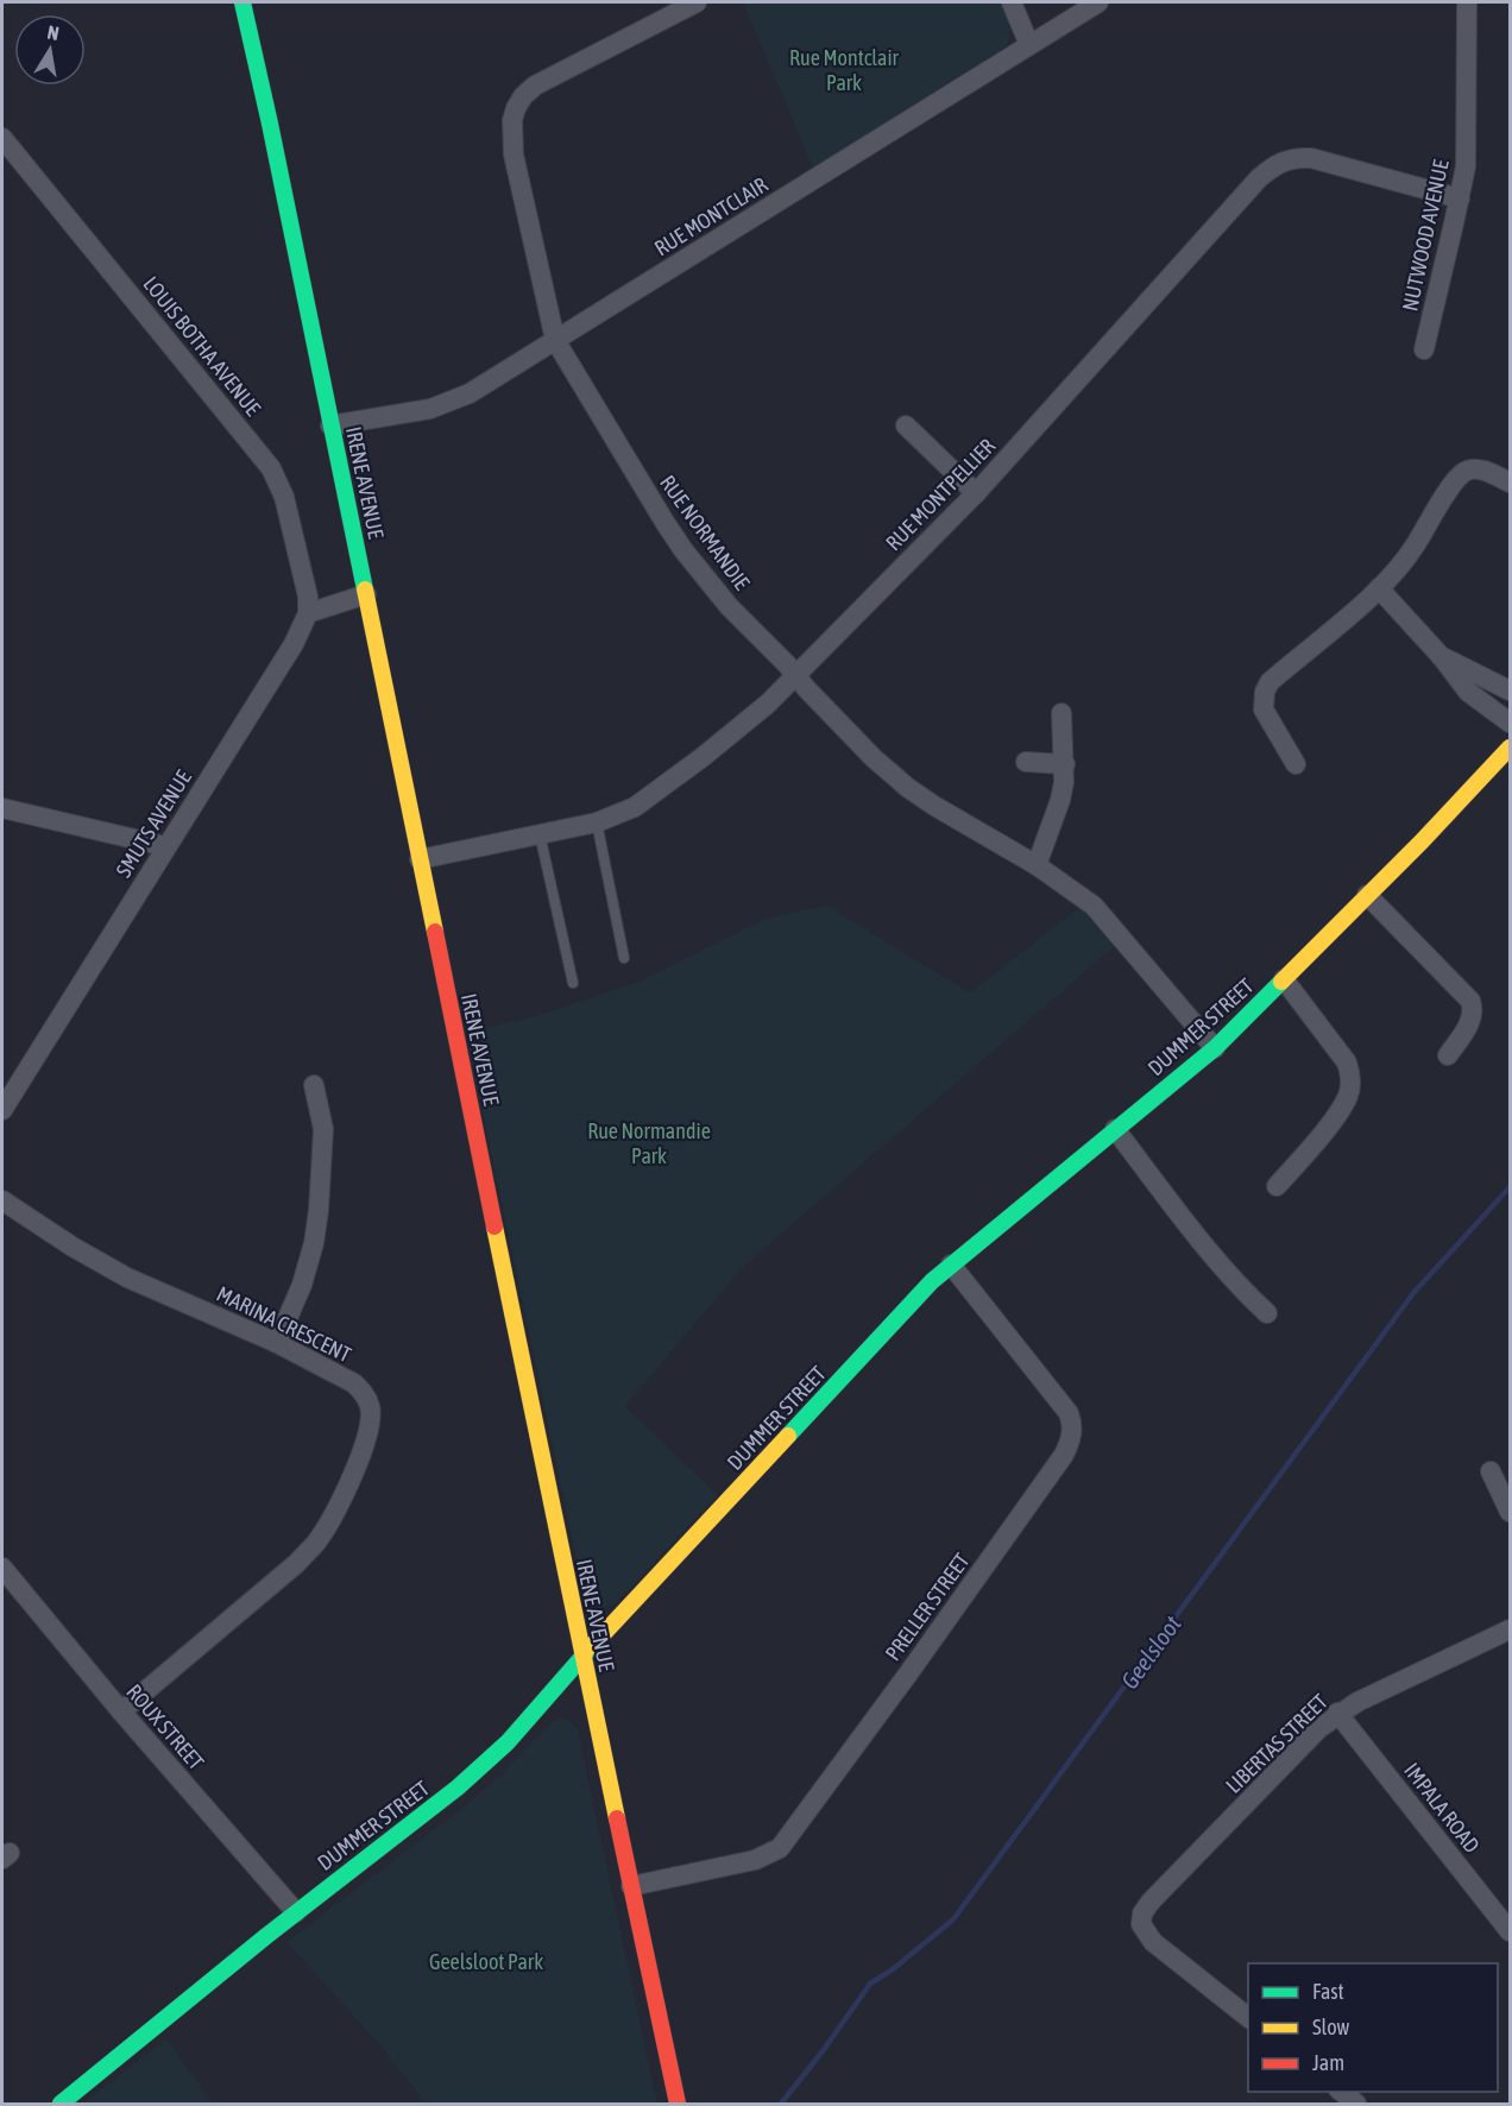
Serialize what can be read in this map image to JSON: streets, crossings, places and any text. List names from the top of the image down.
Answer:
{
  "streets": {
    "street": [
      "RUE MONTCLAIR",
      "NUTWOOD AVENUE",
      "LOUIS BOTHA AVENUE",
      "IRENE AVENUE",
      "RUE MONTPELLIER",
      "RUE NORMANDIE",
      "SMUTS AVENUE",
      "DUMMER STREET",
      "MARINA CRESCENT",
      "PRELLER STREET",
      "ROUX STREET",
      "LIBERTAS STREET",
      "IMPALA ROAD"
    ]
  },
  "crossings": [
    ["RUE MONTCLAIR", "IRENE AVENUE"],
    ["RUE MONTCLAIR", "RUE NORMANDIE"],
    ["NUTWOOD AVENUE", "RUE MONTPELLIER"],
    ["LOUIS BOTHA AVENUE", "SMUTS AVENUE"],
    ["IRENE AVENUE", "RUE MONTPELLIER"],
    ["IRENE AVENUE", "DUMMER STREET"],
    ["IRENE AVENUE", "PRELLER STREET"],
    ["RUE MONTPELLIER", "RUE NORMANDIE"],
    ["RUE NORMANDIE", "DUMMER STREET"],
    ["DUMMER STREET", "PRELLER STREET"],
    ["DUMMER STREET", "ROUX STREET"],
    ["MARINA CRESCENT", "ROUX STREET"],
    ["LIBERTAS STREET", "IMPALA ROAD"]
  ],
  "water": ["Geelsloot"],
  "parks": ["Rue Montclair Park", "Rue Normandie Park", "Geelsloot Park"],
  "legend": ["Fast", "Slow", "Jam"],
  "north": "top"
}
